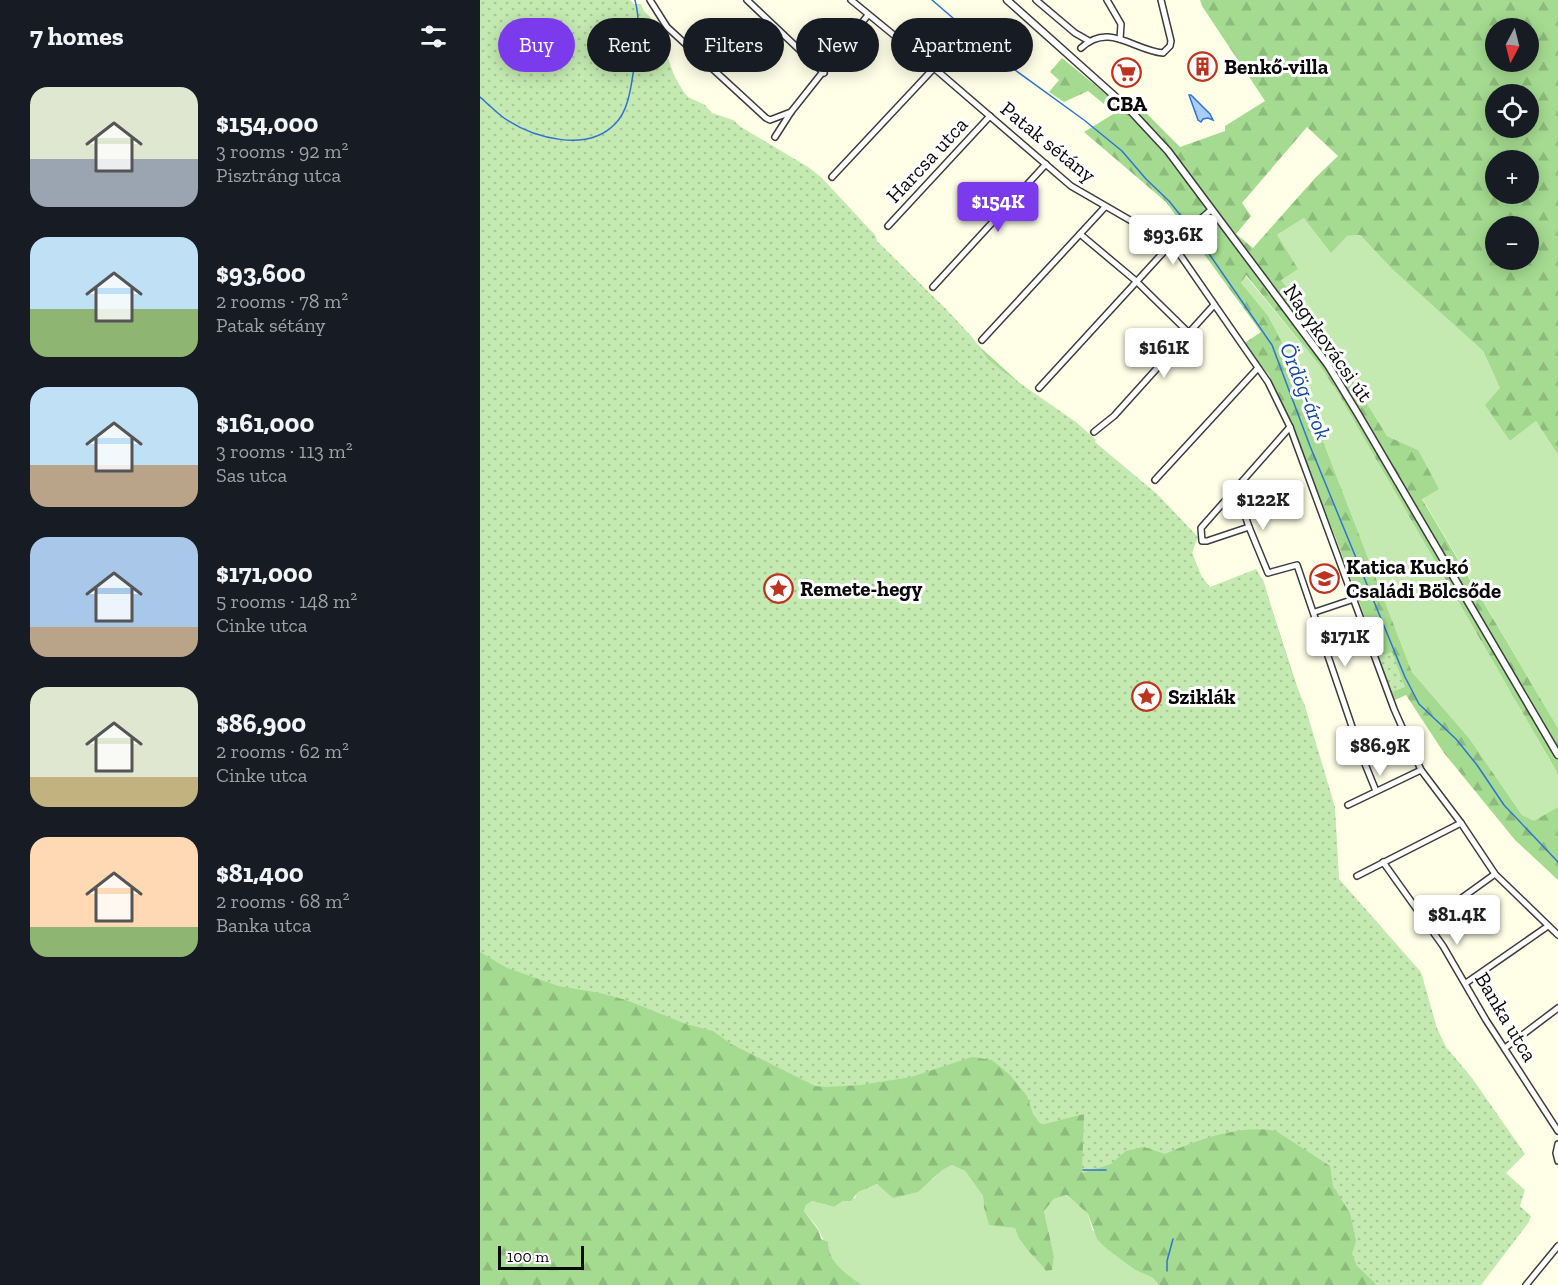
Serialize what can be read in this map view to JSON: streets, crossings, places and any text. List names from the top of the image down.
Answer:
{
  "streets": {
    "street": [
      "Patak sétány",
      "Harcsa utca",
      "Nagykovácsi út",
      "Banka utca"
    ]
  },
  "crossings": [
    ["Patak sétány", "Harcsa utca"]
  ],
  "water": ["Ördög-árok"],
  "places": {
    "building": ["Benkő-villa"],
    "supermarket": ["CBA"],
    "school or university": ["Katica Kuckó Családi Bölcsőde"],
    "place": ["Remete-hegy", "Sziklák"]
  },
  "scale_bar": "100 m",
  "north": "bottom",
  "page": {
    "heading": "7 homes",
    "map_buttons": ["+", "−"],
    "chip": [
      "Buy",
      "Rent",
      "Filters",
      "New",
      "Apartment"
    ],
    "list": [
      {
        "name": "$154,000",
        "note": "3 rooms · 92 m² · Pisztráng utca"
      },
      {
        "name": "$93,600",
        "note": "2 rooms · 78 m² · Patak sétány"
      },
      {
        "name": "$161,000",
        "note": "3 rooms · 113 m² · Sas utca"
      },
      {
        "name": "$171,000",
        "note": "5 rooms · 148 m² · Cinke utca"
      },
      {
        "name": "$86,900",
        "note": "2 rooms · 62 m² · Cinke utca"
      },
      {
        "name": "$81,400",
        "note": "2 rooms · 68 m² · Banka utca"
      }
    ],
    "price": [
      "$154K",
      "$93.6K",
      "$161K",
      "$122K",
      "$171K",
      "$86.9K",
      "$81.4K"
    ],
    "scale": "100 m"
  }
}
